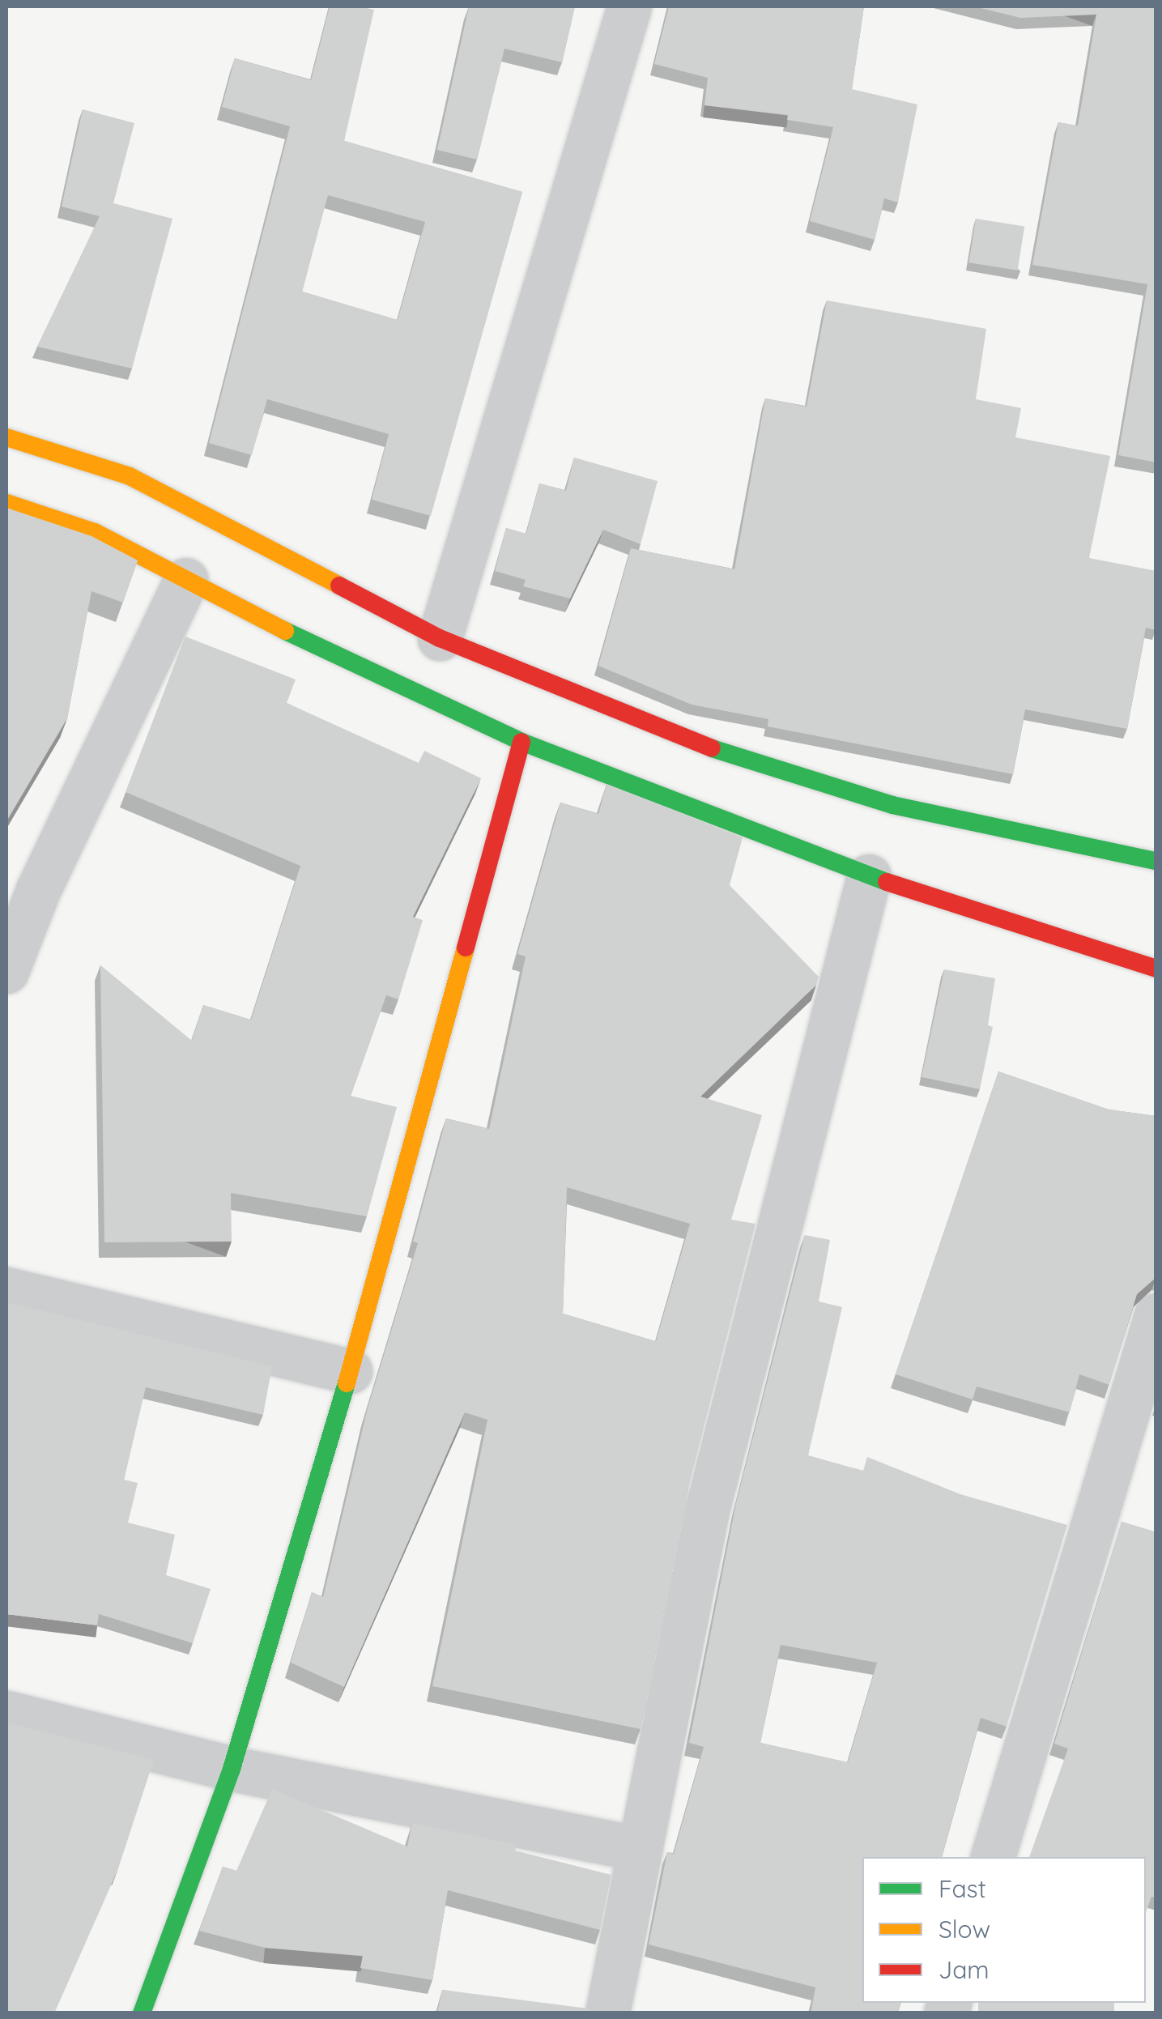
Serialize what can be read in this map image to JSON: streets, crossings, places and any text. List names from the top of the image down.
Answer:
{
  "legend": ["Fast", "Slow", "Jam"]
}
